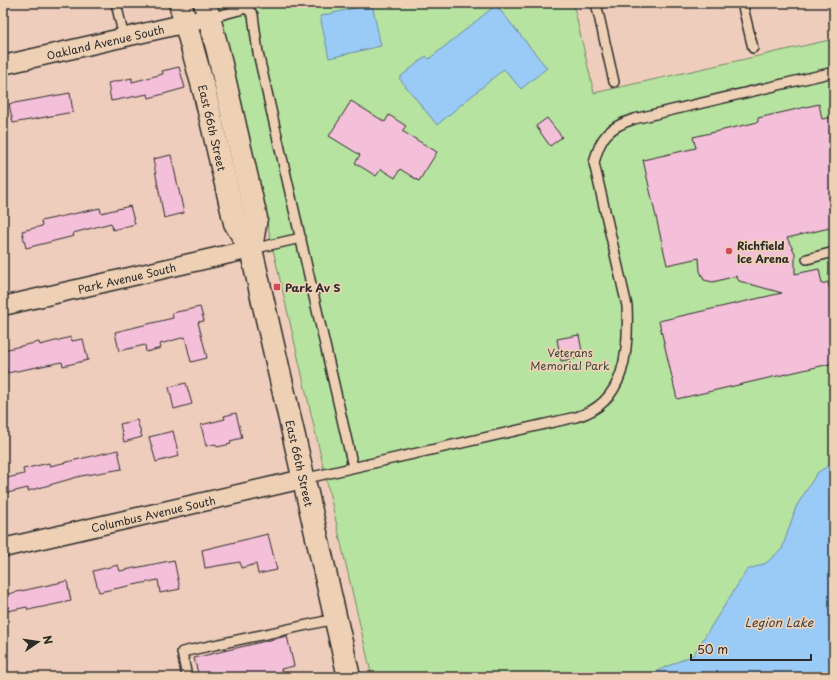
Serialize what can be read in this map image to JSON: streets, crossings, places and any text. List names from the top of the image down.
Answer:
{
  "streets": {
    "main road": ["East 66th Street"],
    "street": ["Oakland Avenue South", "Park Avenue South", "Columbus Avenue South"]
  },
  "crossings": [
    ["Oakland Avenue South", "East 66th Street"],
    ["East 66th Street", "Park Avenue South"],
    ["East 66th Street", "Columbus Avenue South"]
  ],
  "water": ["Legion Lake"],
  "parks": ["Veterans Memorial Park"],
  "places": {
    "other": ["Richfield Ice Arena"],
    "transit": ["Park Av S"]
  },
  "scale_bar": "50 m",
  "north": "right"
}
